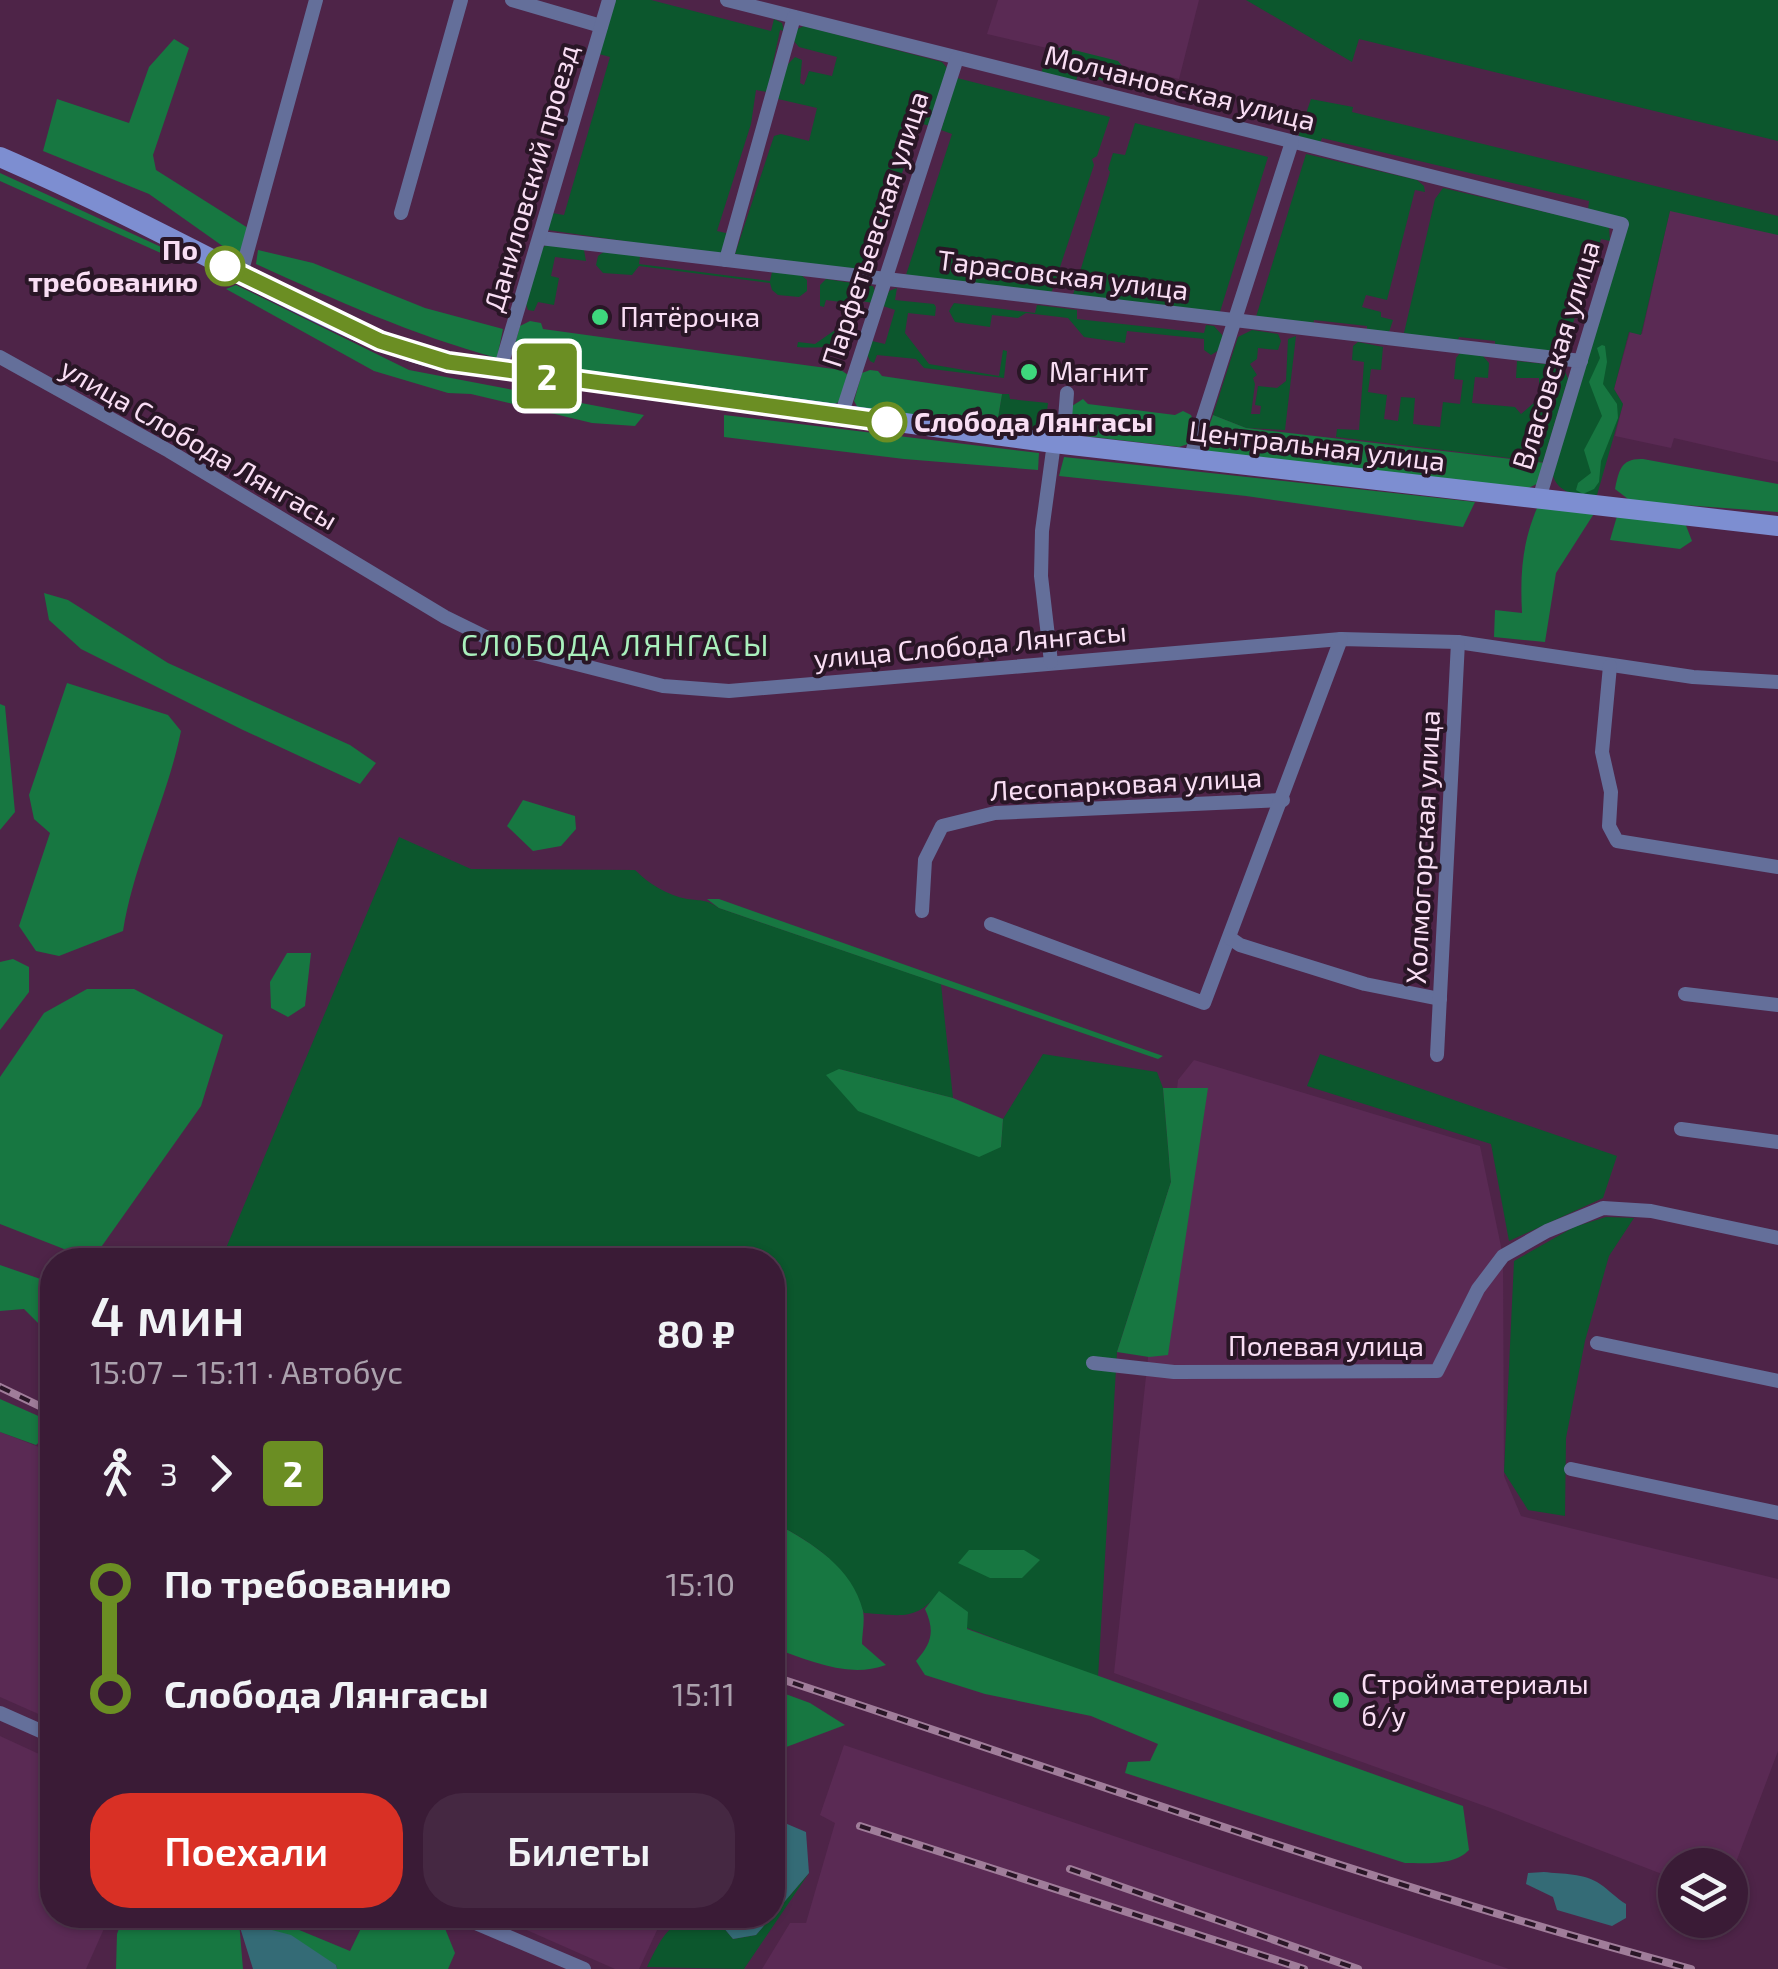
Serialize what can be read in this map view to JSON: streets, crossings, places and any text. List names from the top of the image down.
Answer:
{
  "streets": {
    "street": [
      "Молчановская улица",
      "Даниловский проезд",
      "Парфетьевская улица",
      "Тарасовская улица",
      "Власовская улица",
      "улица Слобода Лянгасы",
      "Центральная улица",
      "Лесопарковая улица",
      "Холмогорская улица",
      "Полевая улица"
    ]
  },
  "crossings": [
    ["Молчановская улица", "Парфетьевская улица"],
    ["Молчановская улица", "Власовская улица"],
    ["Даниловский проезд", "Тарасовская улица"],
    ["Даниловский проезд", "Центральная улица"],
    ["Парфетьевская улица", "Тарасовская улица"],
    ["Парфетьевская улица", "Центральная улица"],
    ["Тарасовская улица", "Власовская улица"],
    ["Власовская улица", "Центральная улица"],
    ["улица Слобода Лянгасы", "Холмогорская улица"]
  ],
  "districts": ["СЛОБОДА ЛЯНГАСЫ"],
  "places": [
    "По требованию",
    "Пятёрочка",
    "Магнит",
    "Слобода Лянгасы",
    "Стройматериалы б/у"
  ],
  "lines": ["bus line 2"],
  "page": {
    "on_map": "2",
    "heading": ["4 мин", "15:07 – 15:11 · Автобус", "80 ₽"],
    "legs": ["3", "2"],
    "list": [
      {
        "name": "По требованию",
        "value": "15:10"
      },
      {
        "name": "Слобода Лянгасы",
        "value": "15:11"
      }
    ],
    "buttons": ["Поехали", "Билеты"]
  }
}
